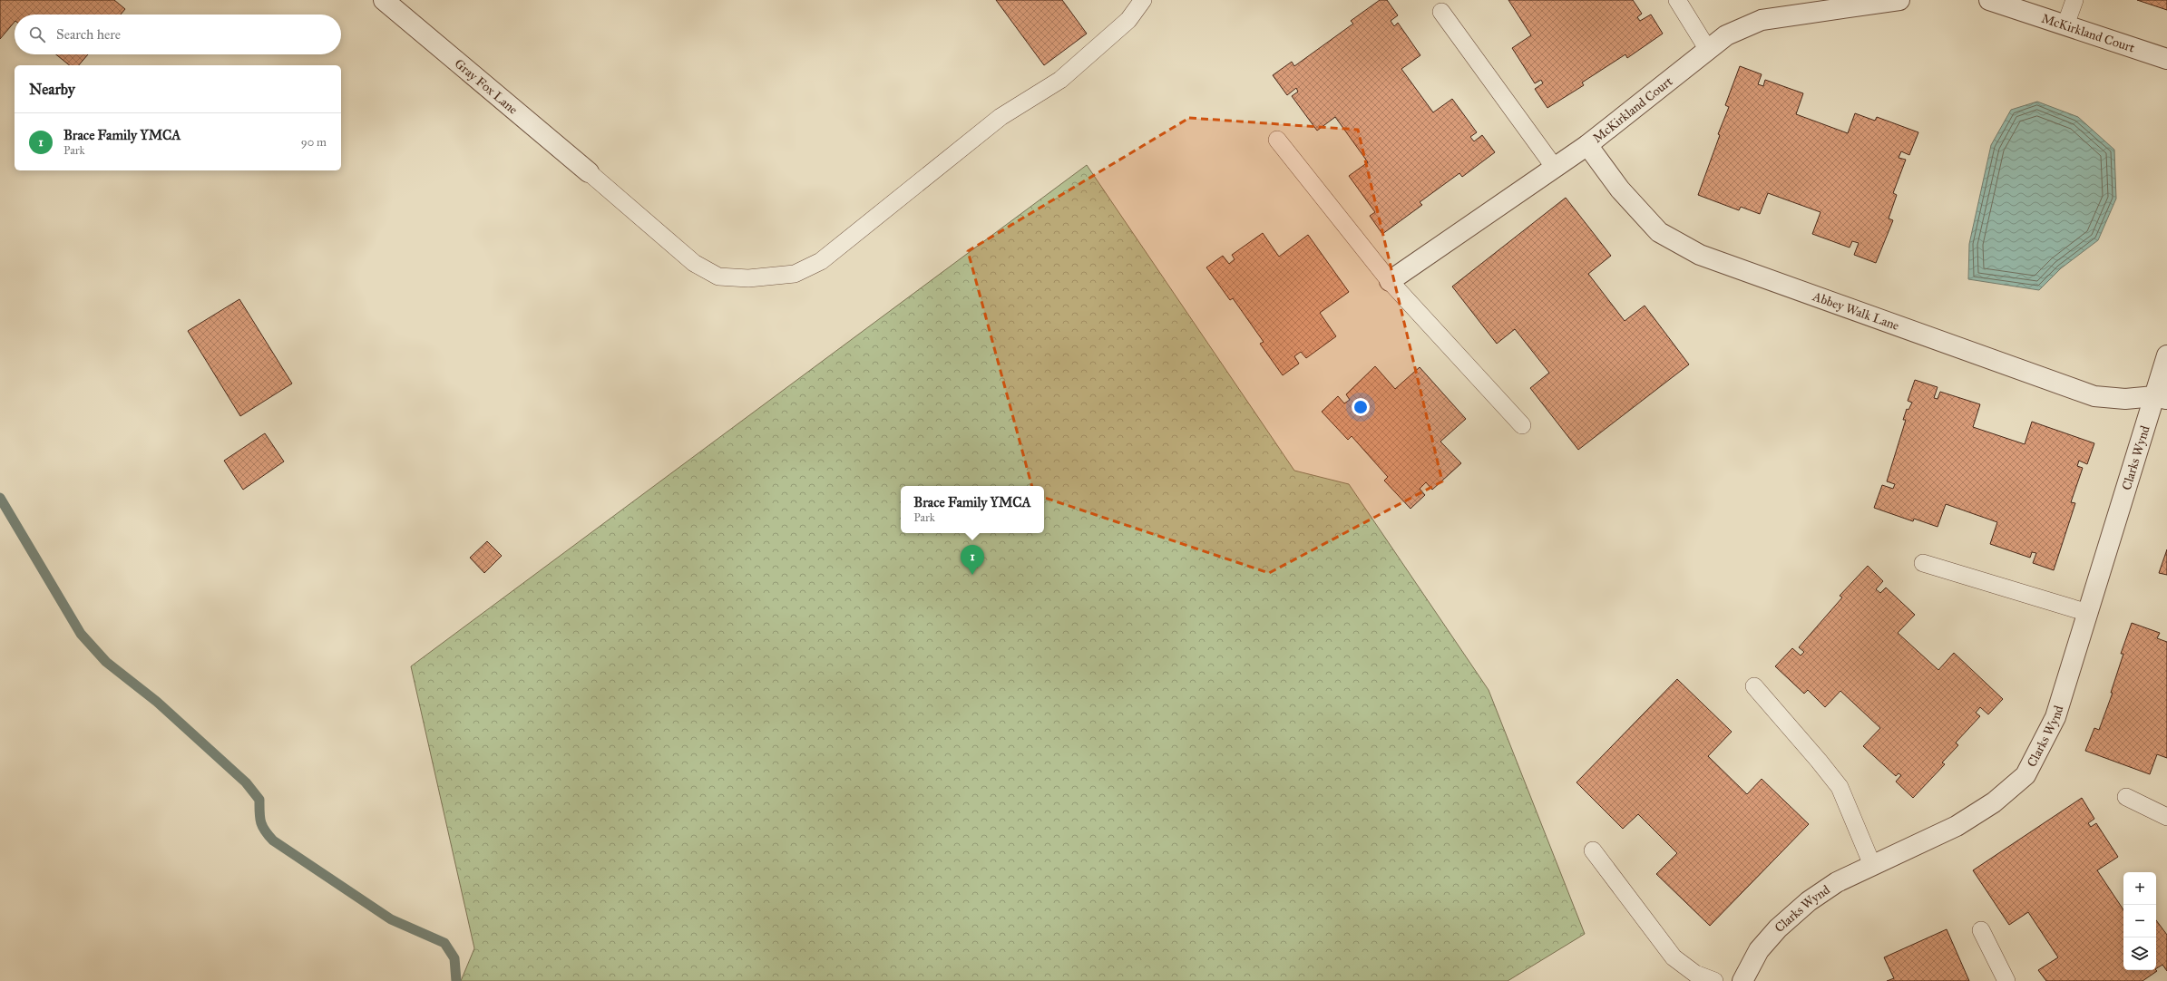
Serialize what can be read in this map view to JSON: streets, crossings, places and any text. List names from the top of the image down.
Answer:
{
  "streets": {
    "street": [
      "McKirkland Court",
      "Gray Fox Lane",
      "Abbey Walk Lane",
      "Clarks Wynd"
    ]
  },
  "crossings": [
    ["McKirkland Court", "Abbey Walk Lane"],
    ["Abbey Walk Lane", "Clarks Wynd"]
  ],
  "page": {
    "search": "Search here",
    "heading": "Nearby",
    "list": [
      {
        "mark": "1",
        "name": "Brace Family YMCA",
        "note": "Park",
        "value": "90 m"
      }
    ],
    "popup": ["Brace Family YMCA", "Park"],
    "pins": "1",
    "map_buttons": ["+", "−"]
  }
}
